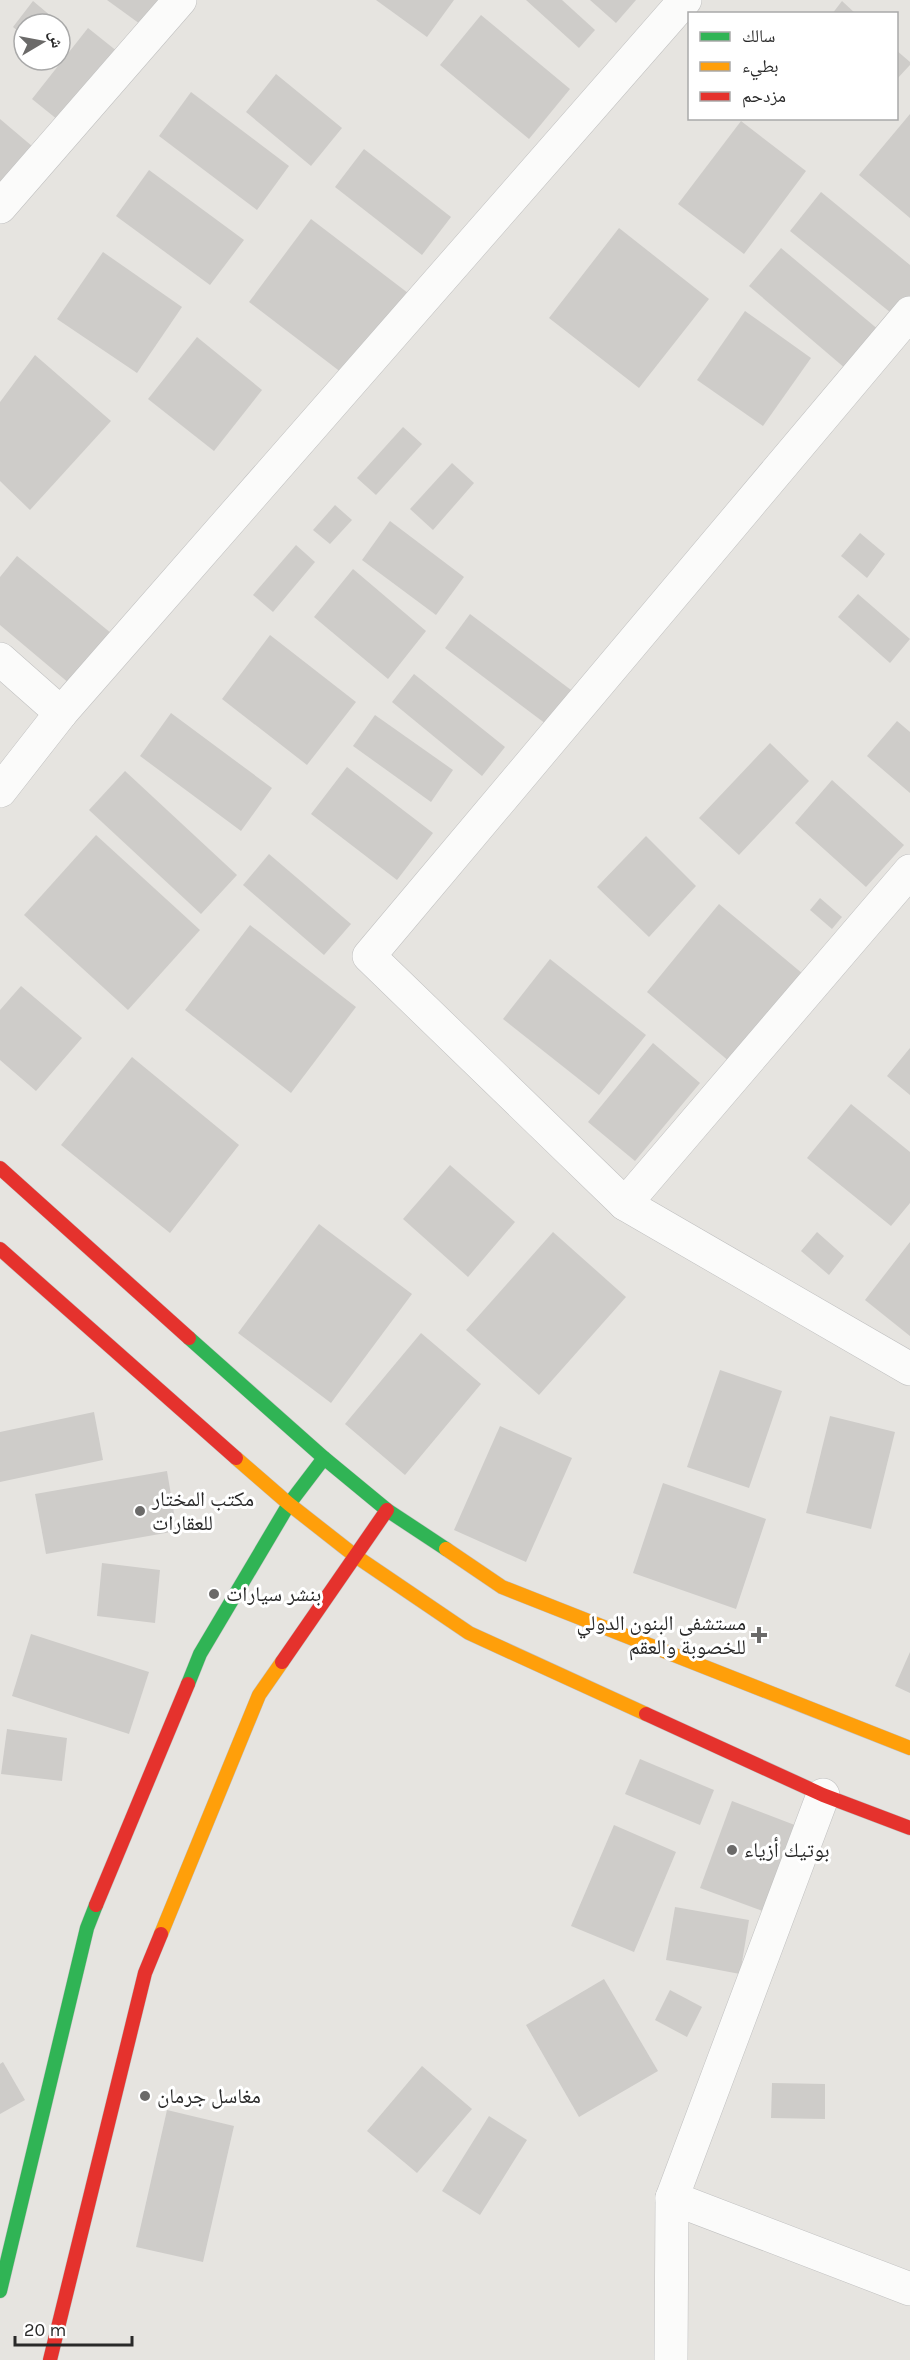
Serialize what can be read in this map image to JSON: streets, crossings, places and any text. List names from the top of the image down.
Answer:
{
  "places": {
    "other": [
      "مكتب المختار للعقارات",
      "بنشر سيارات",
      "بوتيك أزياء",
      "مغاسل جرمان"
    ],
    "health": ["مستشفى البنون الدولي للخصوبة والعقم"]
  },
  "legend": ["سالك", "بطيء", "مزدحم"],
  "scale_bar": "20 m",
  "north": "right"
}
